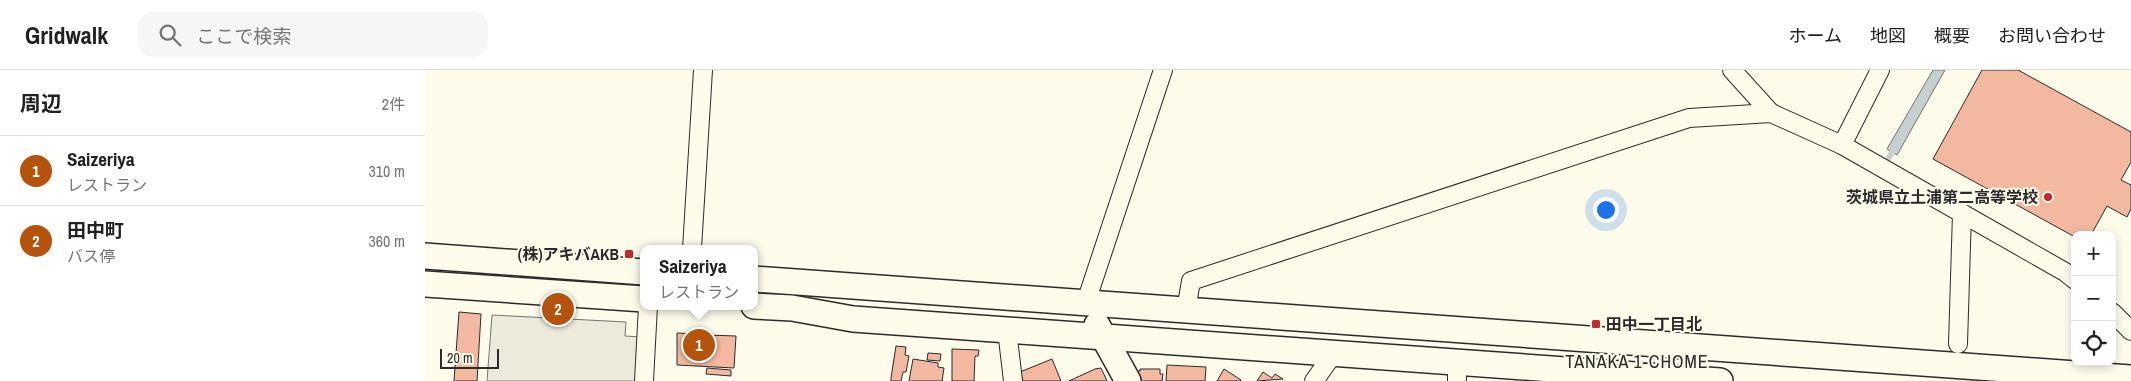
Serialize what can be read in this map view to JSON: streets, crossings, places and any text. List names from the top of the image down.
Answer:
{
  "districts": ["TANAKA 1-CHOME"],
  "places": {
    "other": ["茨城県立土浦第二高等学校"],
    "transit": ["(株)アキバAKB", "田中一丁目北"]
  },
  "scale_bar": "20 m",
  "page": {
    "header": "Gridwalk",
    "search": "ここで検索",
    "nav": [
      "ホーム",
      "地図",
      "概要",
      "お問い合わせ"
    ],
    "heading": ["周辺", "2件"],
    "list": [
      {
        "mark": "1",
        "name": "Saizeriya",
        "note": "レストラン",
        "value": "310 m"
      },
      {
        "mark": "2",
        "name": "田中町",
        "note": "バス停",
        "value": "360 m"
      }
    ],
    "map_buttons": ["+", "−"],
    "popup": ["Saizeriya", "レストラン"],
    "pins": ["2", "1"],
    "scale": "20 m"
  }
}
